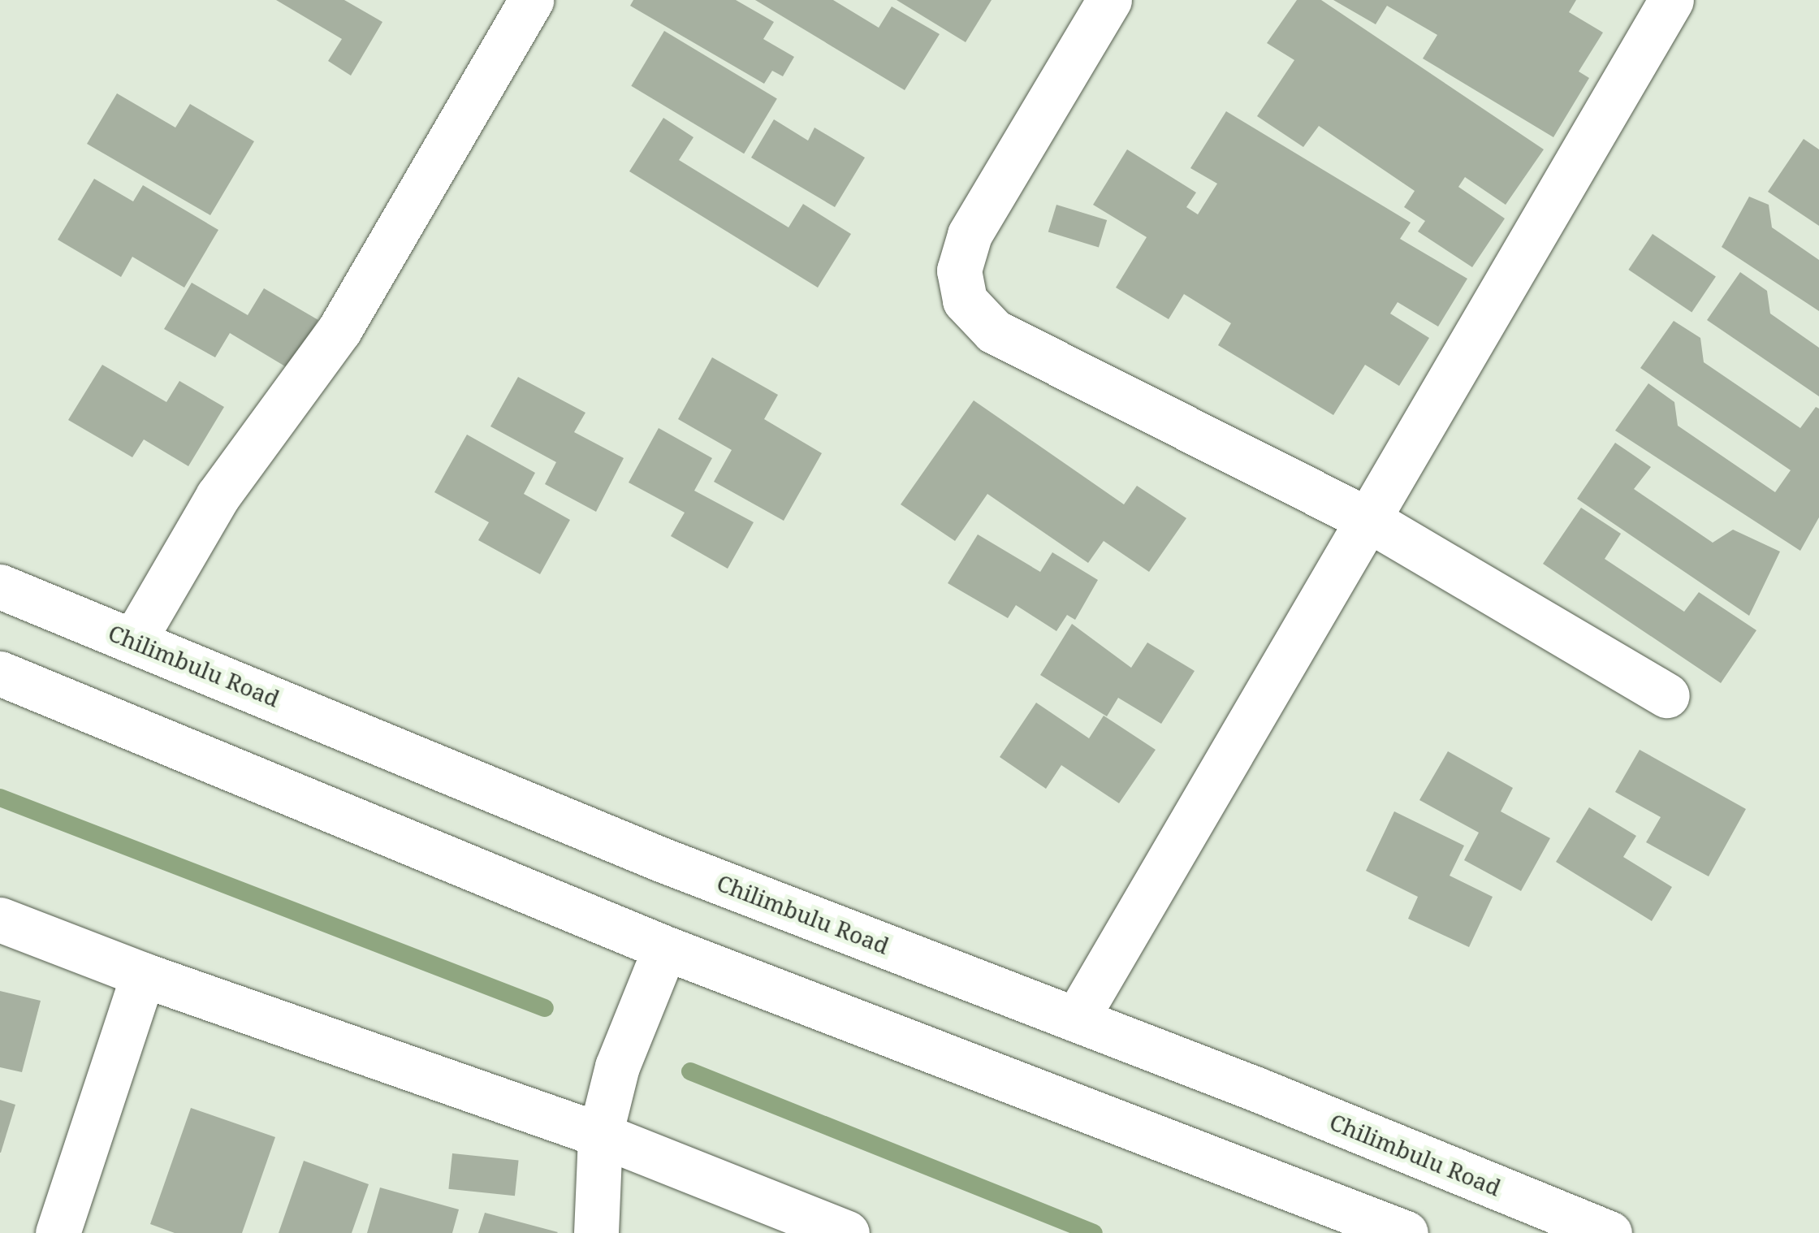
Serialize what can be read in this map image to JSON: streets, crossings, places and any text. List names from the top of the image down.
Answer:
{
  "streets": {
    "street": ["Chilimbulu Road"]
  }
}
